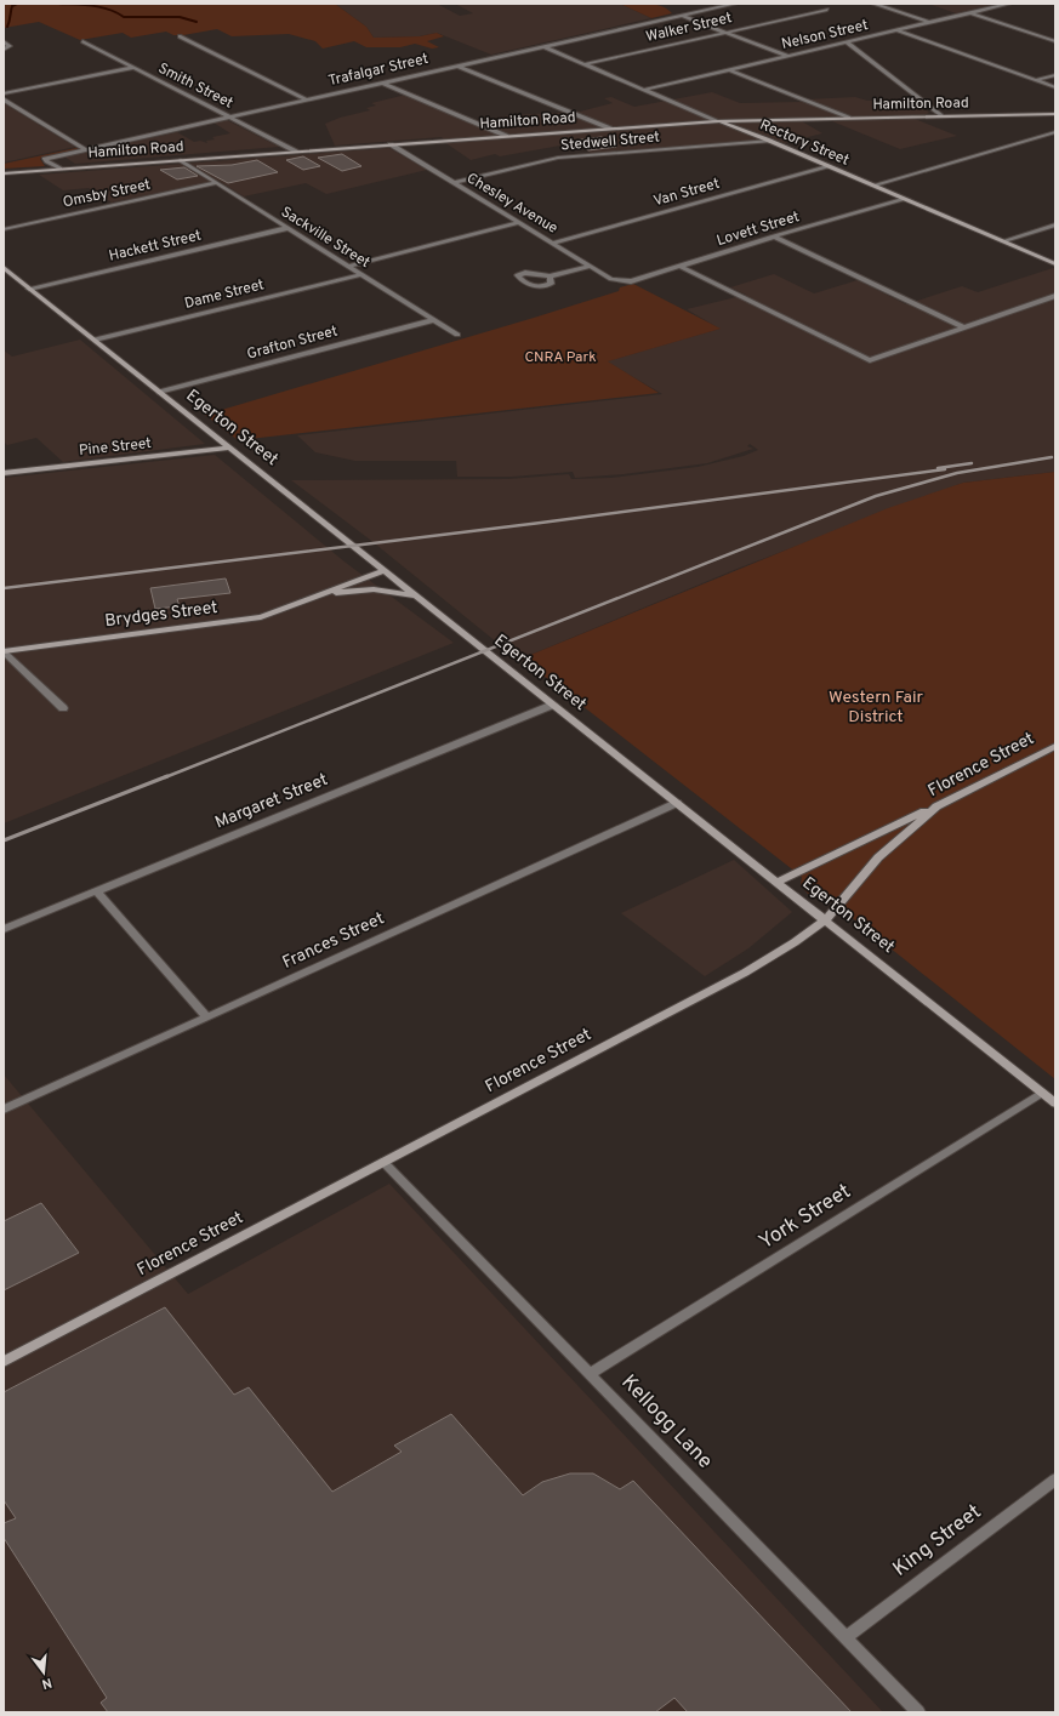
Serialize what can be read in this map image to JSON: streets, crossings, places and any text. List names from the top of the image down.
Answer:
{
  "streets": {
    "street": [
      "Walker Street",
      "Nelson Street",
      "Trafalgar Street",
      "Smith Street",
      "Hamilton Road",
      "Stedwell Street",
      "Rectory Street",
      "Van Street",
      "Omsby Street",
      "Chesley Avenue",
      "Lovett Street",
      "Sackville Street",
      "Hackett Street",
      "Dame Street",
      "Grafton Street",
      "Egerton Street",
      "Pine Street",
      "Brydges Street",
      "Florence Street",
      "Margaret Street",
      "Frances Street",
      "York Street",
      "Kellogg Lane",
      "King Street"
    ]
  },
  "crossings": [
    ["Walker Street", "Rectory Street"],
    ["Nelson Street", "Rectory Street"],
    ["Trafalgar Street", "Smith Street"],
    ["Trafalgar Street", "Hamilton Road"],
    ["Trafalgar Street", "Rectory Street"],
    ["Smith Street", "Hamilton Road"],
    ["Hamilton Road", "Rectory Street"],
    ["Hamilton Road", "Chesley Avenue"],
    ["Hamilton Road", "Sackville Street"],
    ["Stedwell Street", "Rectory Street"],
    ["Stedwell Street", "Chesley Avenue"],
    ["Rectory Street", "Van Street"],
    ["Rectory Street", "Lovett Street"],
    ["Van Street", "Chesley Avenue"],
    ["Omsby Street", "Sackville Street"],
    ["Chesley Avenue", "Lovett Street"],
    ["Sackville Street", "Hackett Street"],
    ["Sackville Street", "Dame Street"],
    ["Sackville Street", "Grafton Street"],
    ["Hackett Street", "Egerton Street"],
    ["Dame Street", "Egerton Street"],
    ["Grafton Street", "Egerton Street"],
    ["Egerton Street", "Pine Street"],
    ["Egerton Street", "Florence Street"],
    ["Egerton Street", "Margaret Street"],
    ["Egerton Street", "Frances Street"],
    ["Egerton Street", "York Street"],
    ["Florence Street", "Kellogg Lane"],
    ["York Street", "Kellogg Lane"],
    ["Kellogg Lane", "King Street"]
  ],
  "parks": ["CNRA Park", "Western Fair District"],
  "north": "bottom"
}
